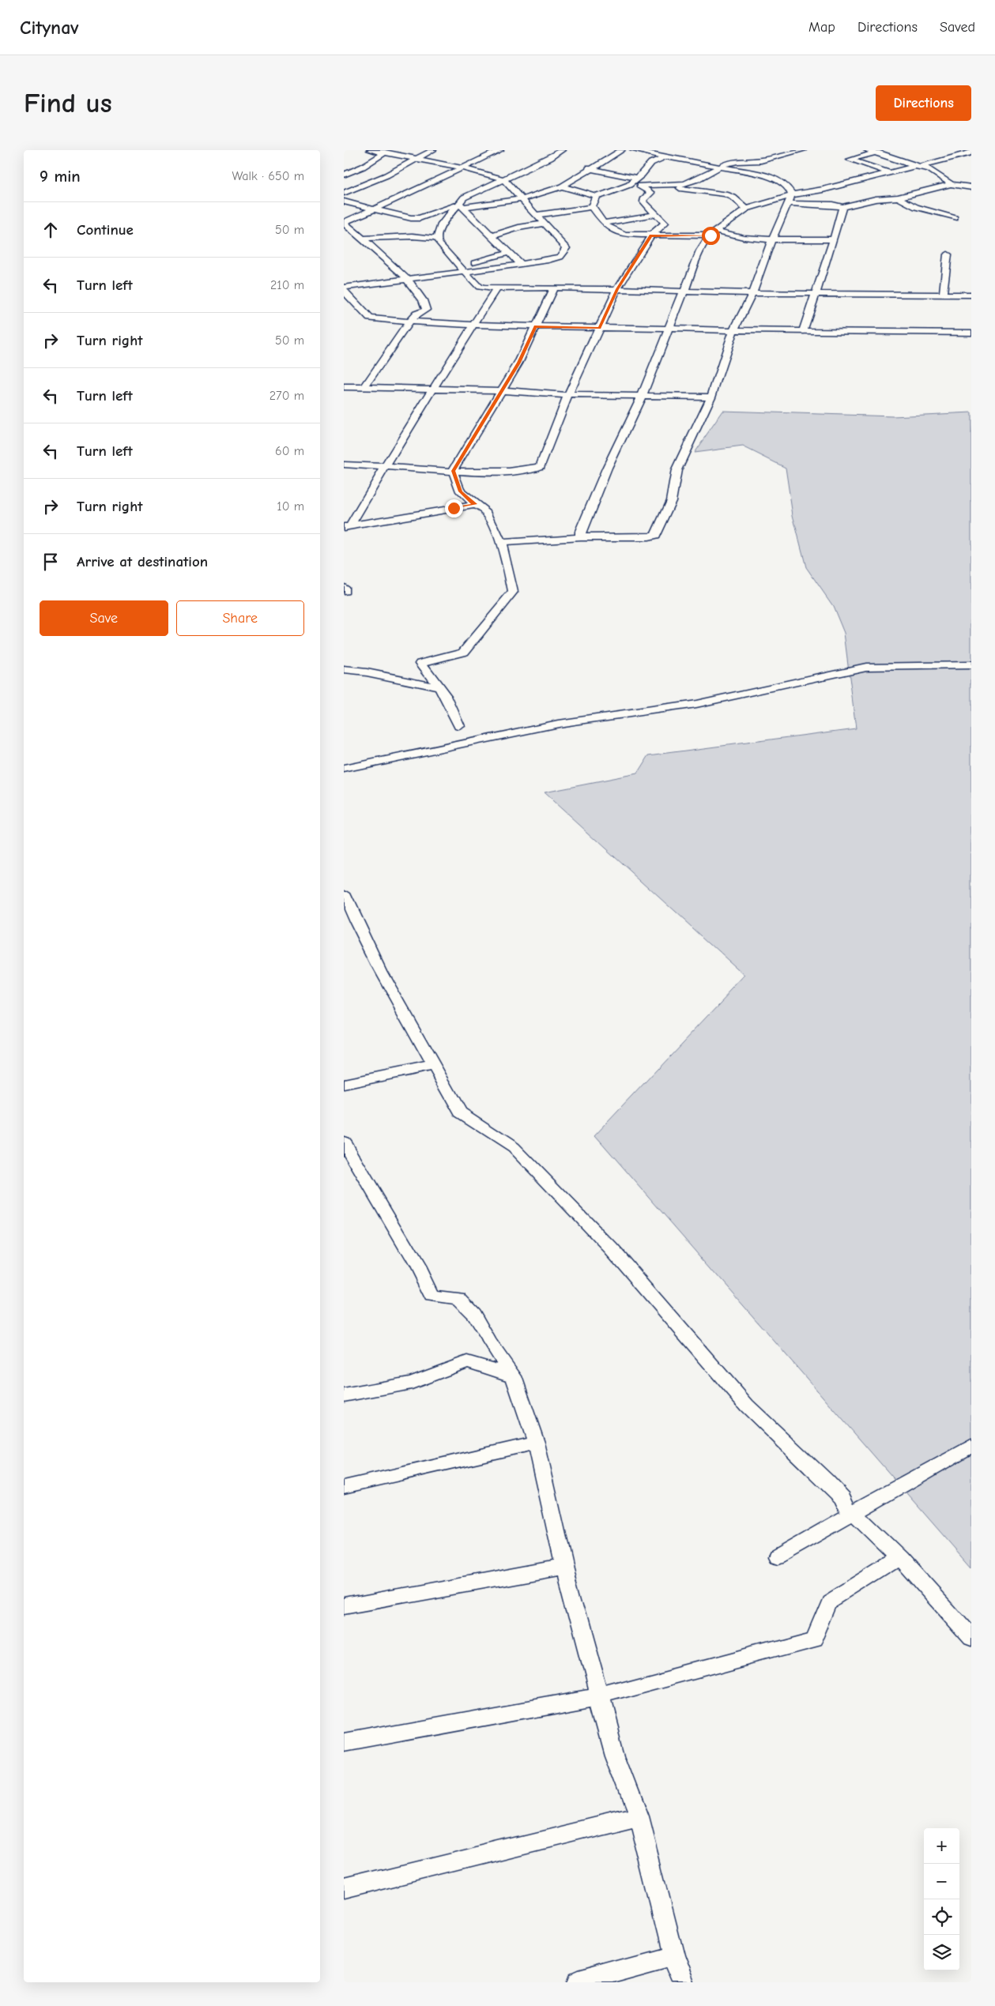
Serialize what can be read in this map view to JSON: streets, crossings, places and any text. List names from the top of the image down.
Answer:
{
  "page": {
    "header": "Citynav",
    "nav": ["Map", "Directions", "Saved"],
    "buttons": [
      "Directions",
      ["Save", "Share"]
    ],
    "title": "Find us",
    "heading": ["9 min", "Walk · 650 m"],
    "list": [
      ["Continue", "50 m"],
      ["Turn left", "210 m"],
      ["Turn right", "50 m"],
      ["Turn left", "270 m"],
      ["Turn left", "60 m"],
      ["Turn right", "10 m"],
      "Arrive at destination"
    ],
    "map_buttons": ["+", "−"]
  }
}
